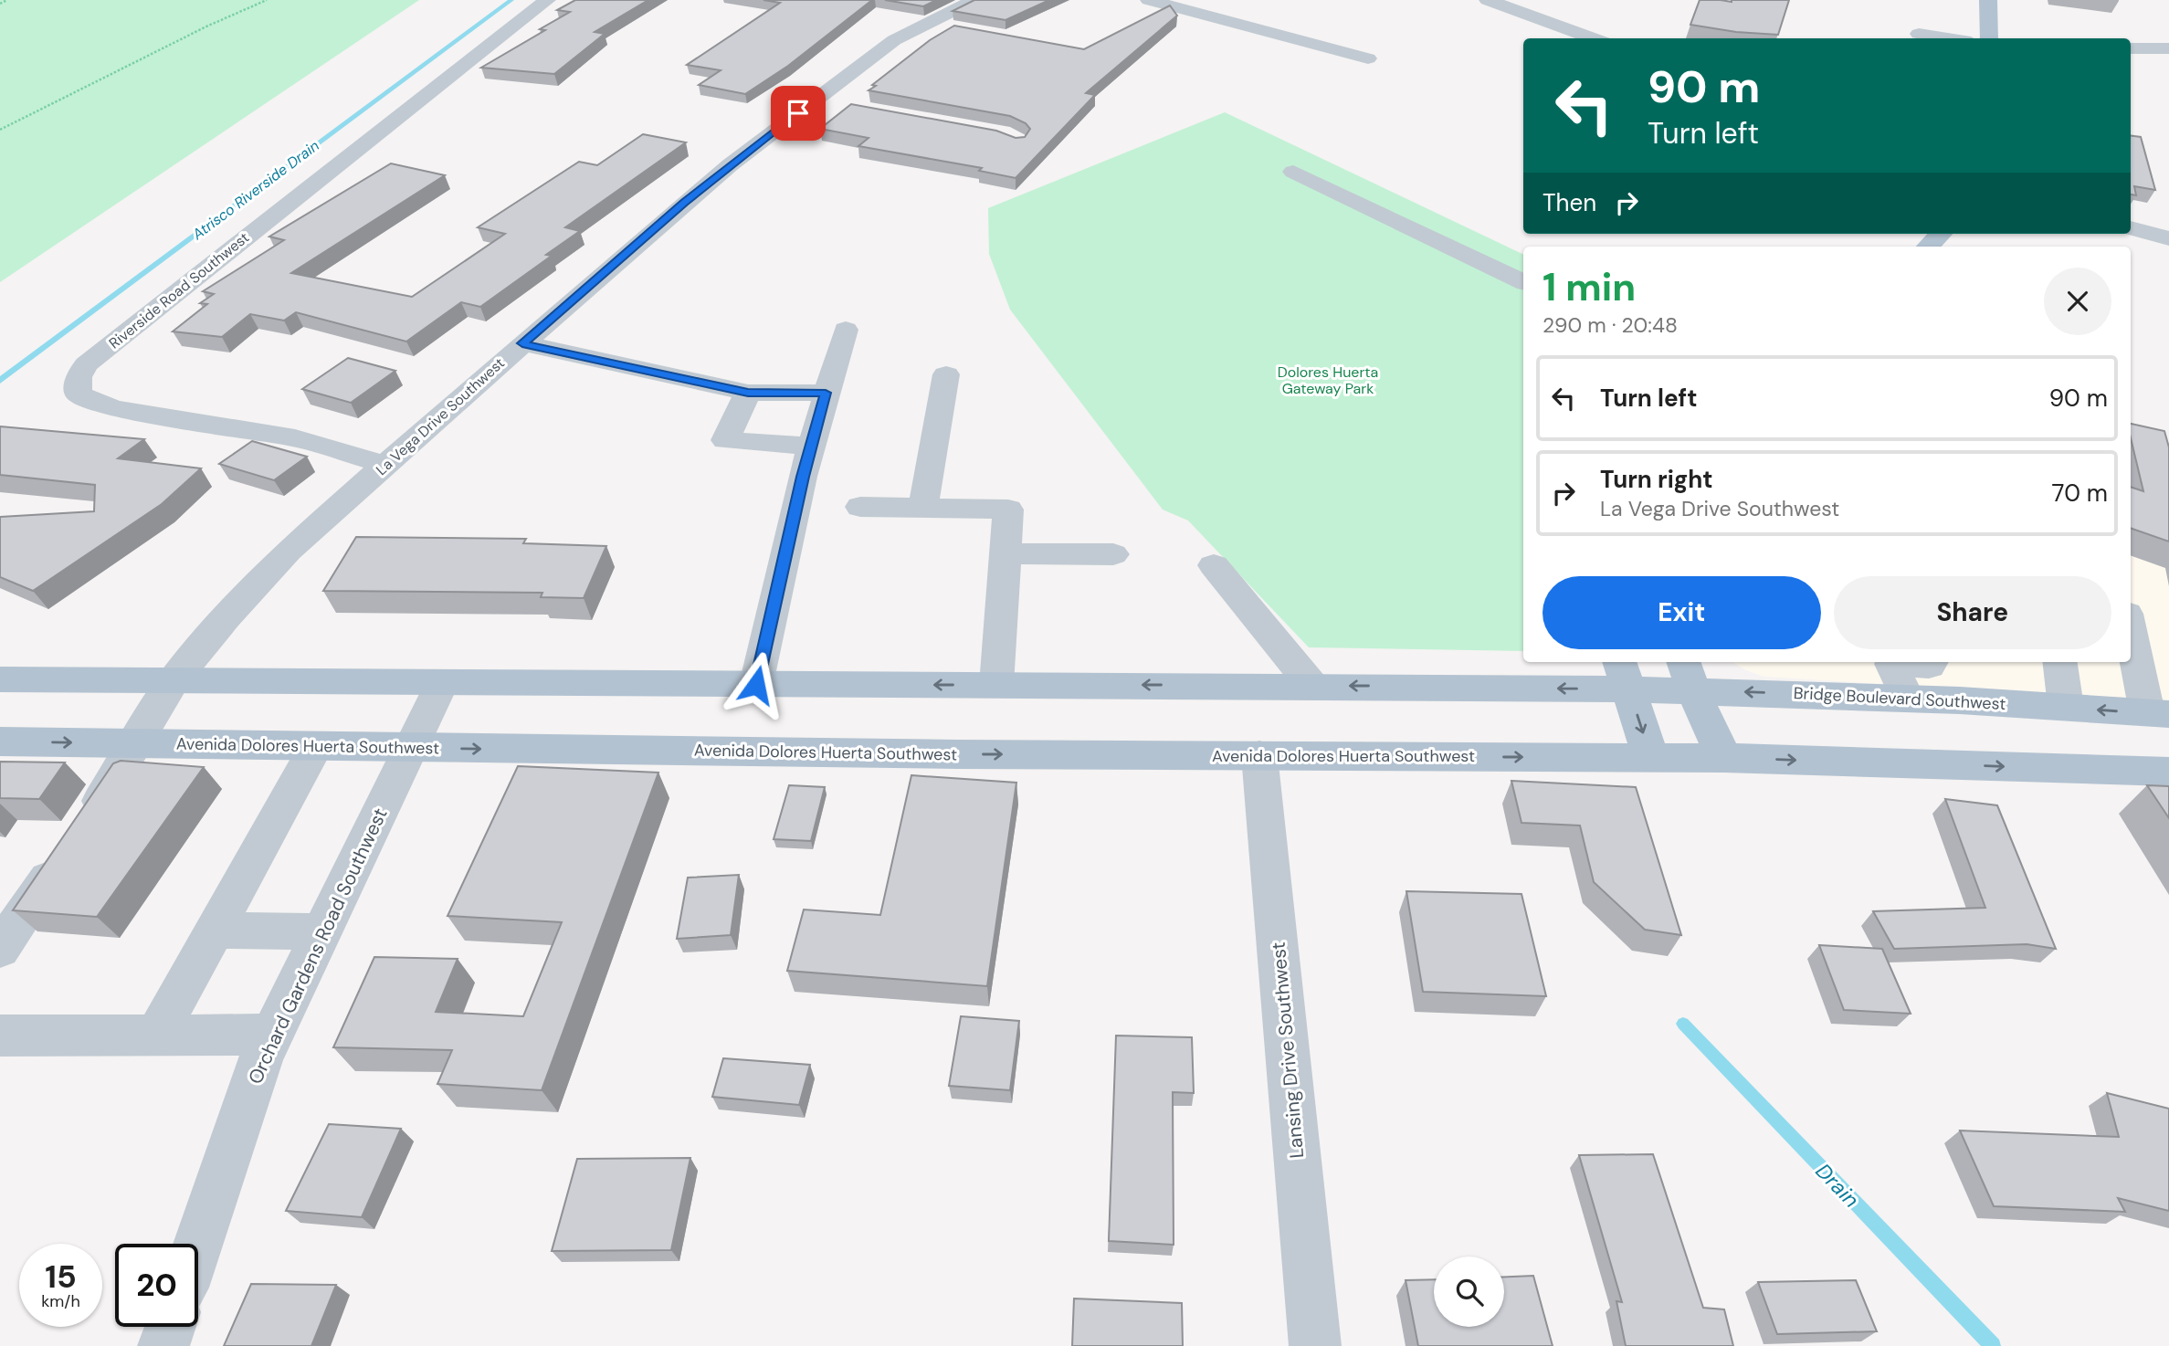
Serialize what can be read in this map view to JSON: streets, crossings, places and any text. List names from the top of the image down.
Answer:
{
  "streets": {
    "main road": ["Bridge Boulevard Southwest", "Avenida Dolores Huerta Southwest"],
    "street": [
      "Riverside Road Southwest",
      "La Vega Drive Southwest",
      "Orchard Gardens Road Southwest",
      "Lansing Drive Southwest"
    ]
  },
  "crossings": [
    ["Riverside Road Southwest", "La Vega Drive Southwest"],
    ["La Vega Drive Southwest", "Avenida Dolores Huerta Southwest"],
    ["Avenida Dolores Huerta Southwest", "Orchard Gardens Road Southwest"],
    ["Avenida Dolores Huerta Southwest", "Lansing Drive Southwest"]
  ],
  "water": ["Atrisco Riverside Drain", "Drain"],
  "parks": ["Dolores Huerta Gateway Park"],
  "page": {
    "turn": ["90 m", "Turn left"],
    "then": "Then",
    "heading": ["1 min", "290 m · 20:48"],
    "list": [
      {
        "name": "Turn left",
        "value": "90 m"
      },
      {
        "name": "Turn right",
        "note": "La Vega Drive Southwest",
        "value": "70 m"
      }
    ],
    "buttons": ["Exit", "Share"],
    "speed": "15 km/h",
    "limit": "20"
  }
}
